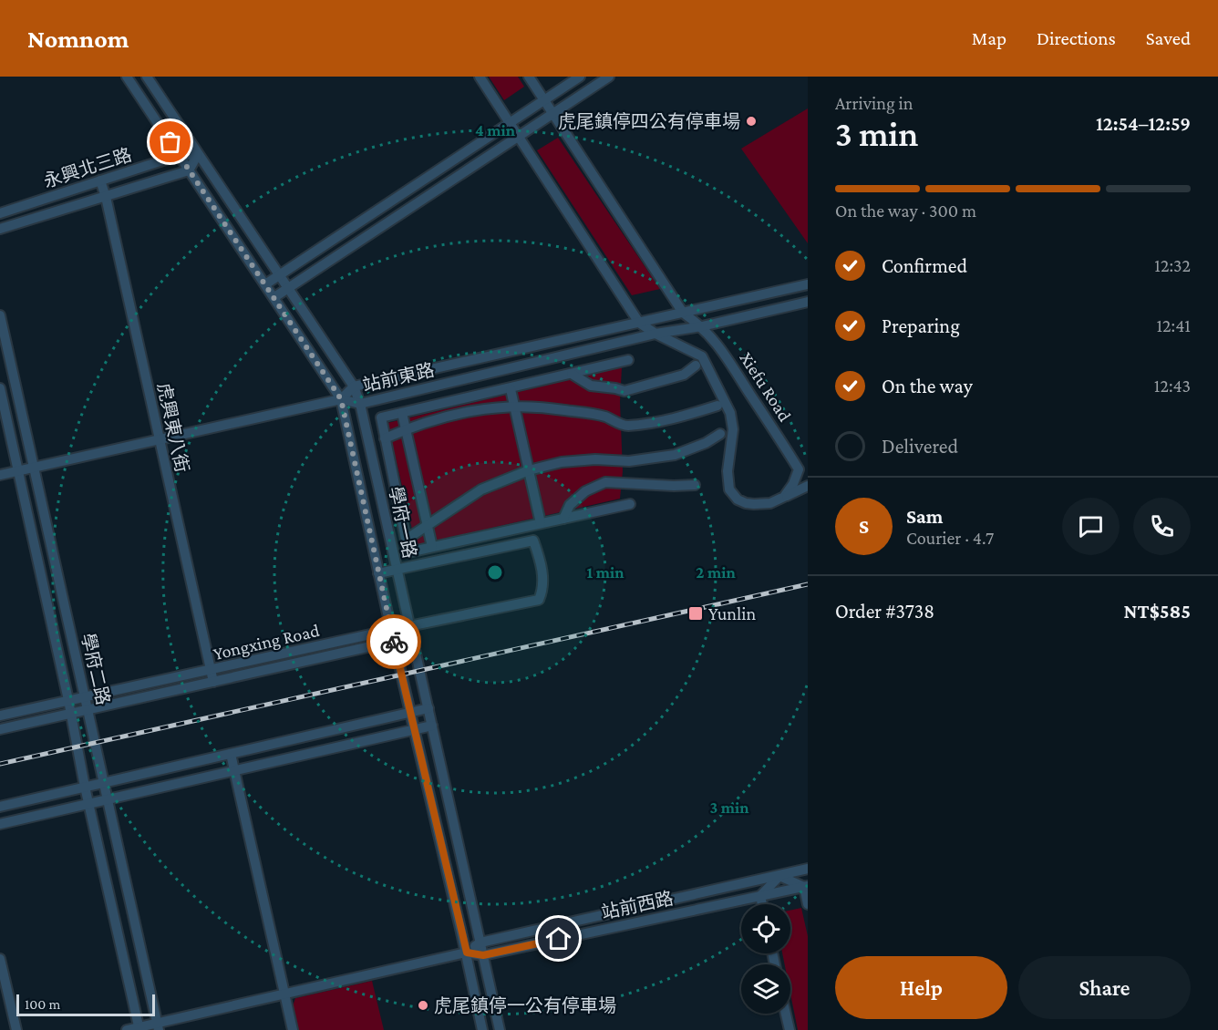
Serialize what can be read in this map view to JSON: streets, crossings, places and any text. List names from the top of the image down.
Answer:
{
  "streets": {
    "street": [
      "永興北三路",
      "站前東路",
      "Xiefu Road",
      "虎興東八街",
      "學府一路",
      "Yongxing Road",
      "學府二路",
      "站前西路"
    ]
  },
  "crossings": [
    ["永興北三路", "虎興東八街"],
    ["永興北三路", "學府一路"],
    ["站前東路", "Xiefu Road"],
    ["站前東路", "學府一路"],
    ["虎興東八街", "Yongxing Road"],
    ["學府一路", "Yongxing Road"],
    ["學府一路", "站前西路"],
    ["Yongxing Road", "學府二路"]
  ],
  "places": {
    "other": ["虎尾鎮停四公有停車場", "虎尾鎮停一公有停車場"],
    "transit": ["Yunlin"]
  },
  "scale_bar": "100 m",
  "page": {
    "header": "Nomnom",
    "nav": ["Map", "Directions", "Saved"],
    "heading": ["3 min", "Arriving in", "12:54–12:59"],
    "panel": [
      "Sam",
      "Courier · 4.7",
      "Order #3738",
      "NT$585"
    ],
    "bar": "On the way · 300 m",
    "list": [
      ["Confirmed", "12:32"],
      ["Preparing", "12:41"],
      ["On the way", "12:43"],
      "Delivered"
    ],
    "round": "S",
    "buttons": ["Help", "Share"],
    "scale": "100 m"
  },
  "rings": [
    "4 min",
    "1 min",
    "2 min",
    "3 min"
  ]
}
